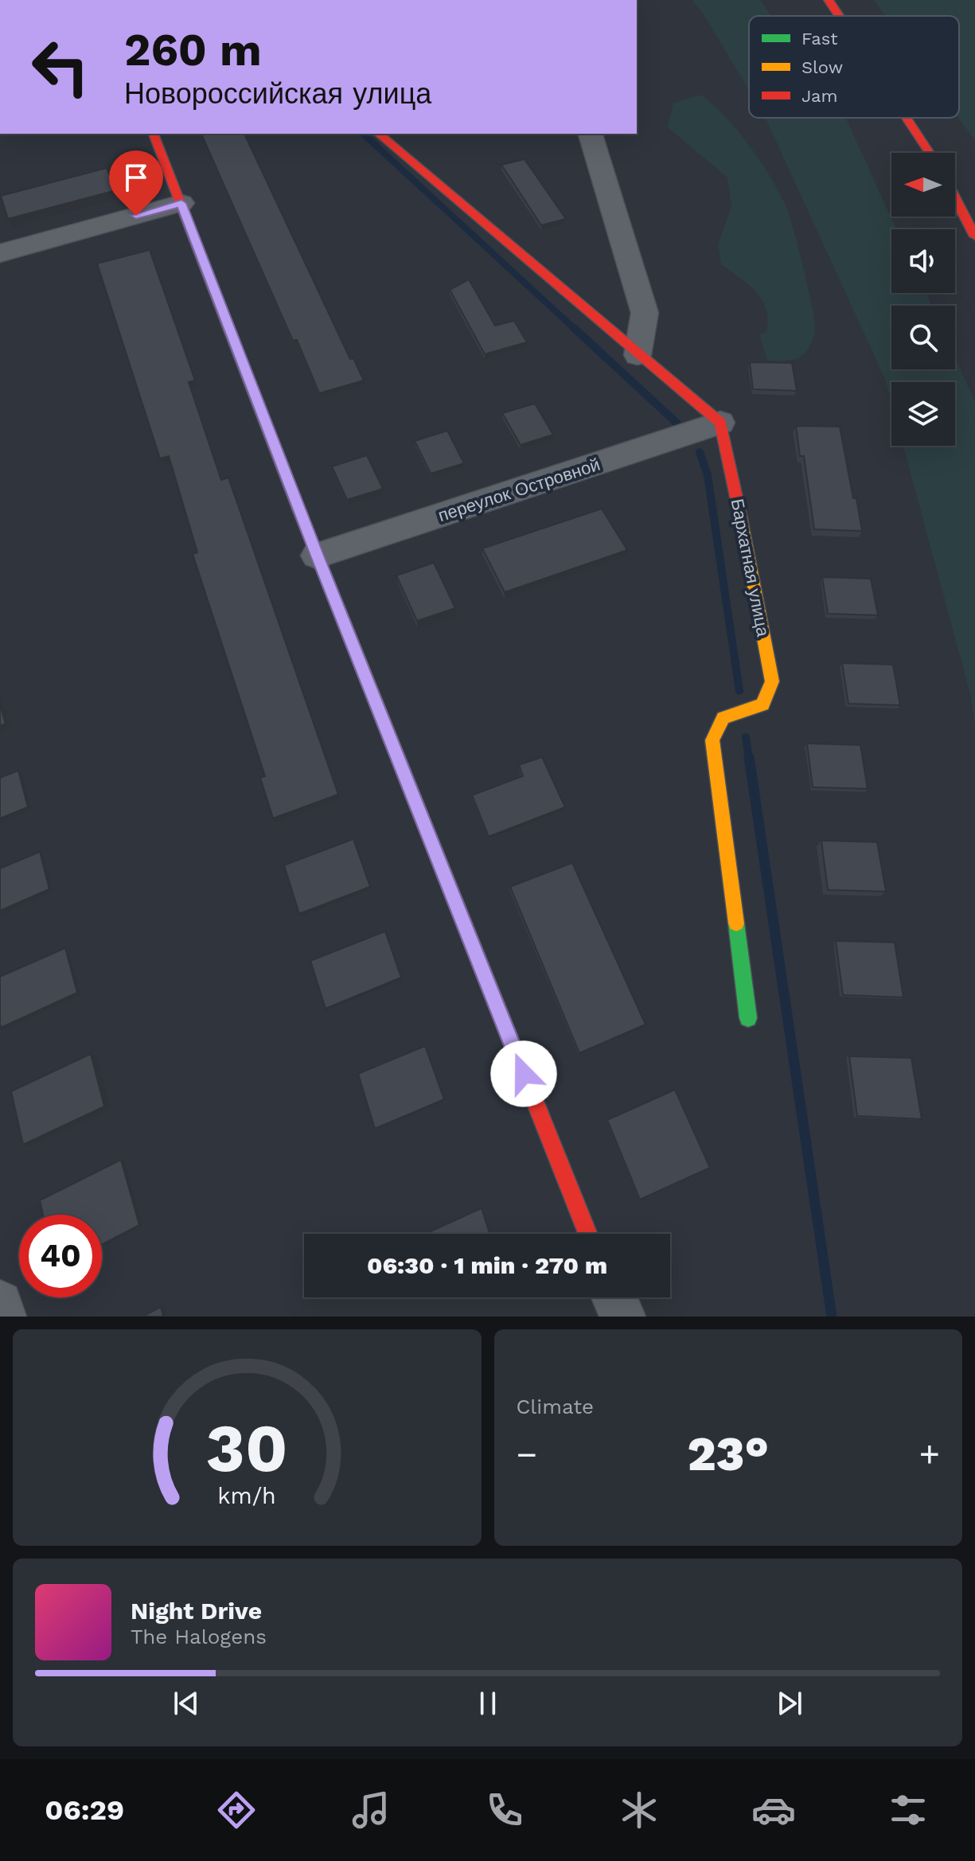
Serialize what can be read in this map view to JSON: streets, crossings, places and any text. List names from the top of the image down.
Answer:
{
  "streets": {
    "street": ["переулок Островной", "Бархатная улица"]
  },
  "crossings": [
    ["переулок Островной", "Бархатная улица"]
  ],
  "legend": ["Fast", "Slow", "Jam"],
  "north": "left",
  "page": {
    "turn": ["260 m", "Новороссийская улица"],
    "limit": "40",
    "trip": "06:30 · 1 min · 270 m",
    "tile": "Climate",
    "heat": ["−", "23°", "+"],
    "song": ["Night Drive", "The Halogens"],
    "tabs": "06:29",
    "gauge": ["30", "km/h"]
  }
}
